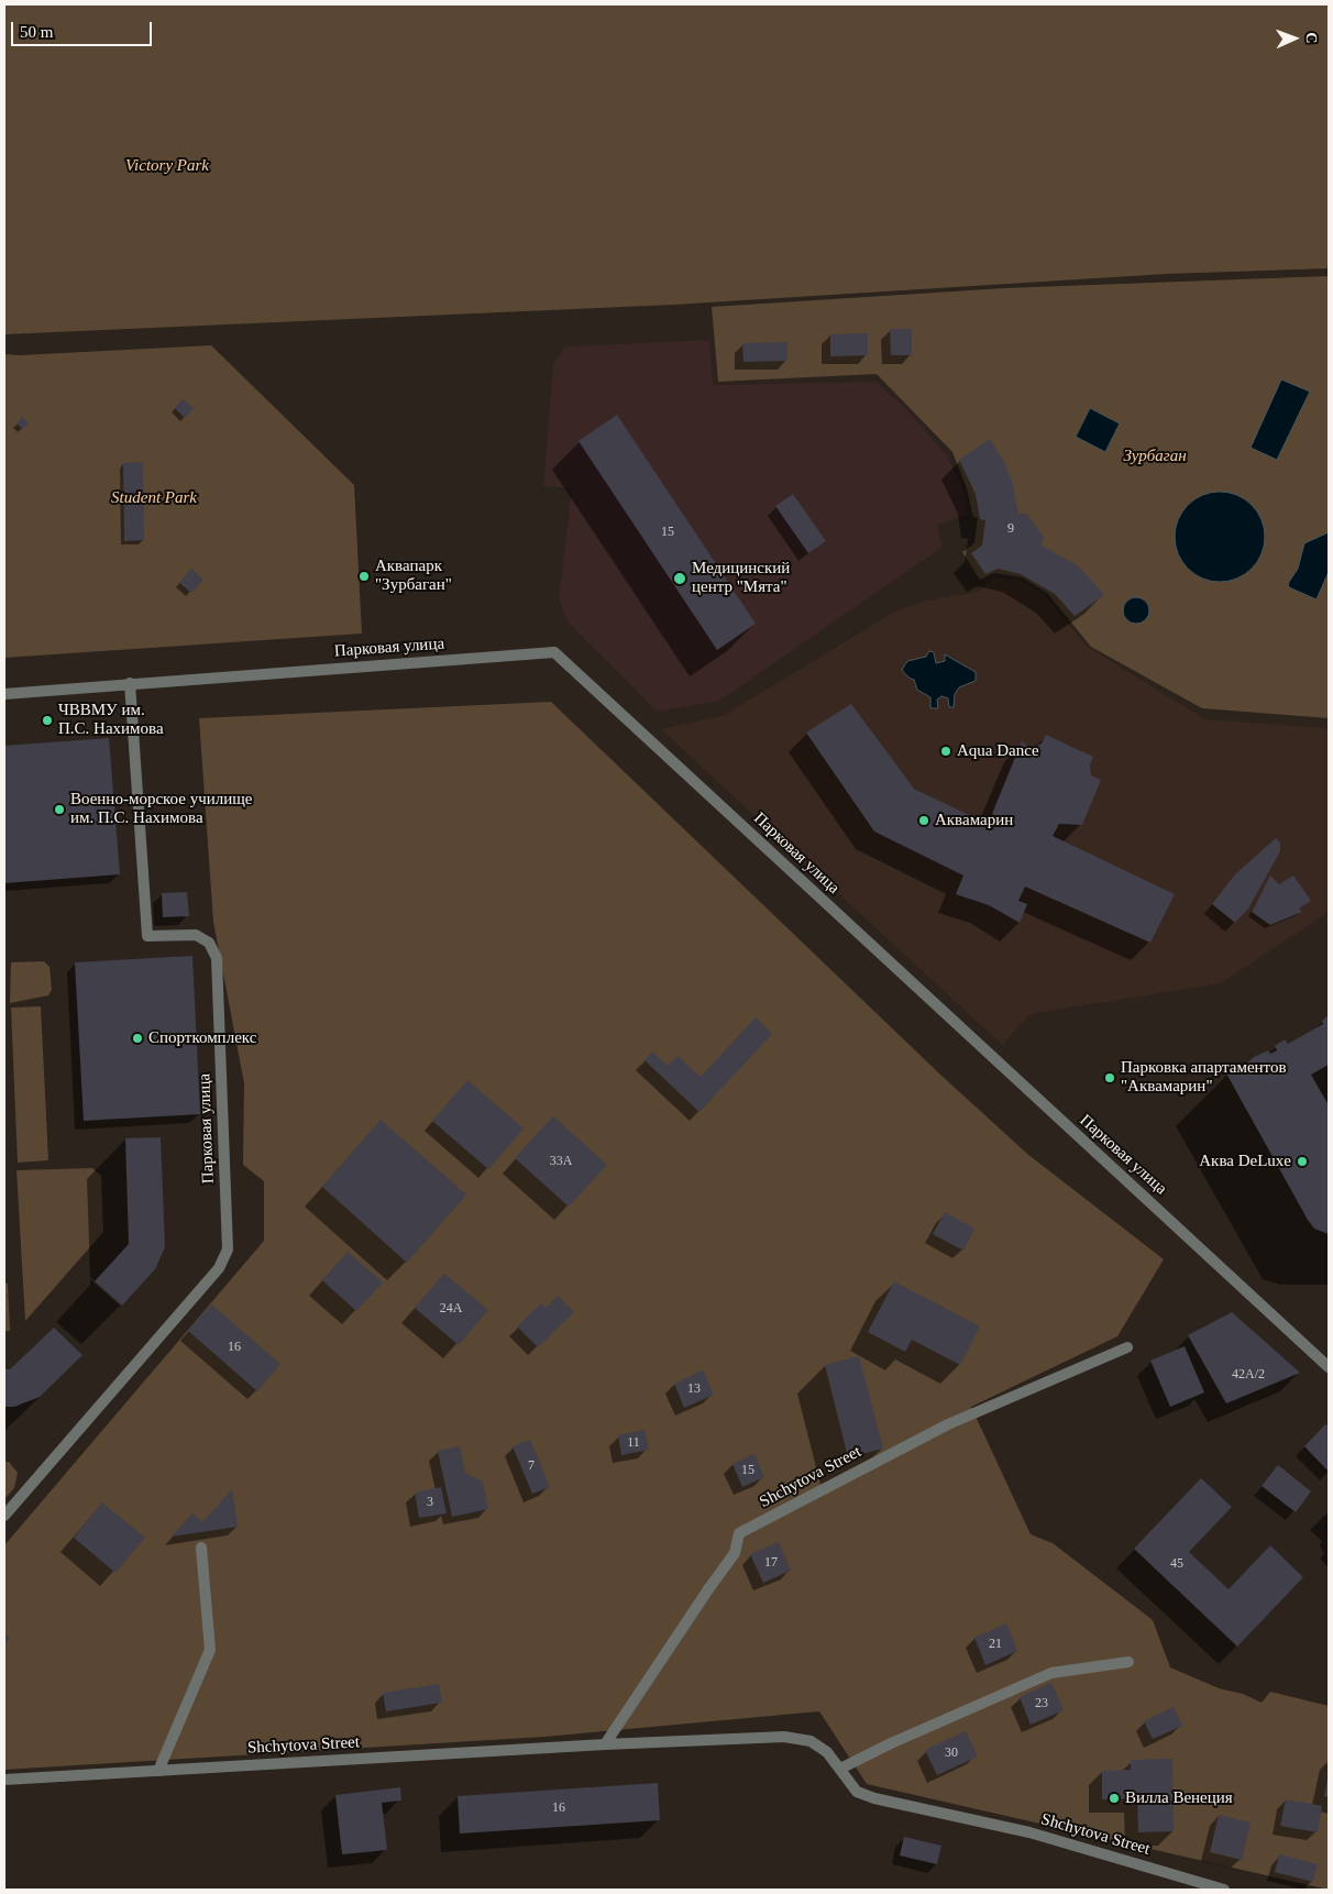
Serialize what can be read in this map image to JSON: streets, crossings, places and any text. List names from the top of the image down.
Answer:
{
  "streets": {
    "street": ["Парковая улица", "Shchytova Street"]
  },
  "parks": ["Victory Park", "Зурбаган", "Student Park"],
  "places": [
    "Аквапарк \"Зурбаган\"",
    "Медицинский центр \"Мята\"",
    "ЧВВМУ им. П.С. Нахимова",
    "Aqua Dance",
    "Военно-морское училище им. П.С. Нахимова",
    "Аквамарин",
    "Спорткомплекс",
    "Парковка апартаментов \"Аквамарин\"",
    "Аква DeLuxe",
    "Вилла Венеция"
  ],
  "house_numbers": [
    "9",
    "15",
    "33А",
    "24А",
    "16",
    "42А/2",
    "13",
    "11",
    "7",
    "15",
    "3",
    "17",
    "45",
    "21",
    "23",
    "30",
    "16"
  ],
  "scale_bar": "50 m",
  "north": "right"
}
